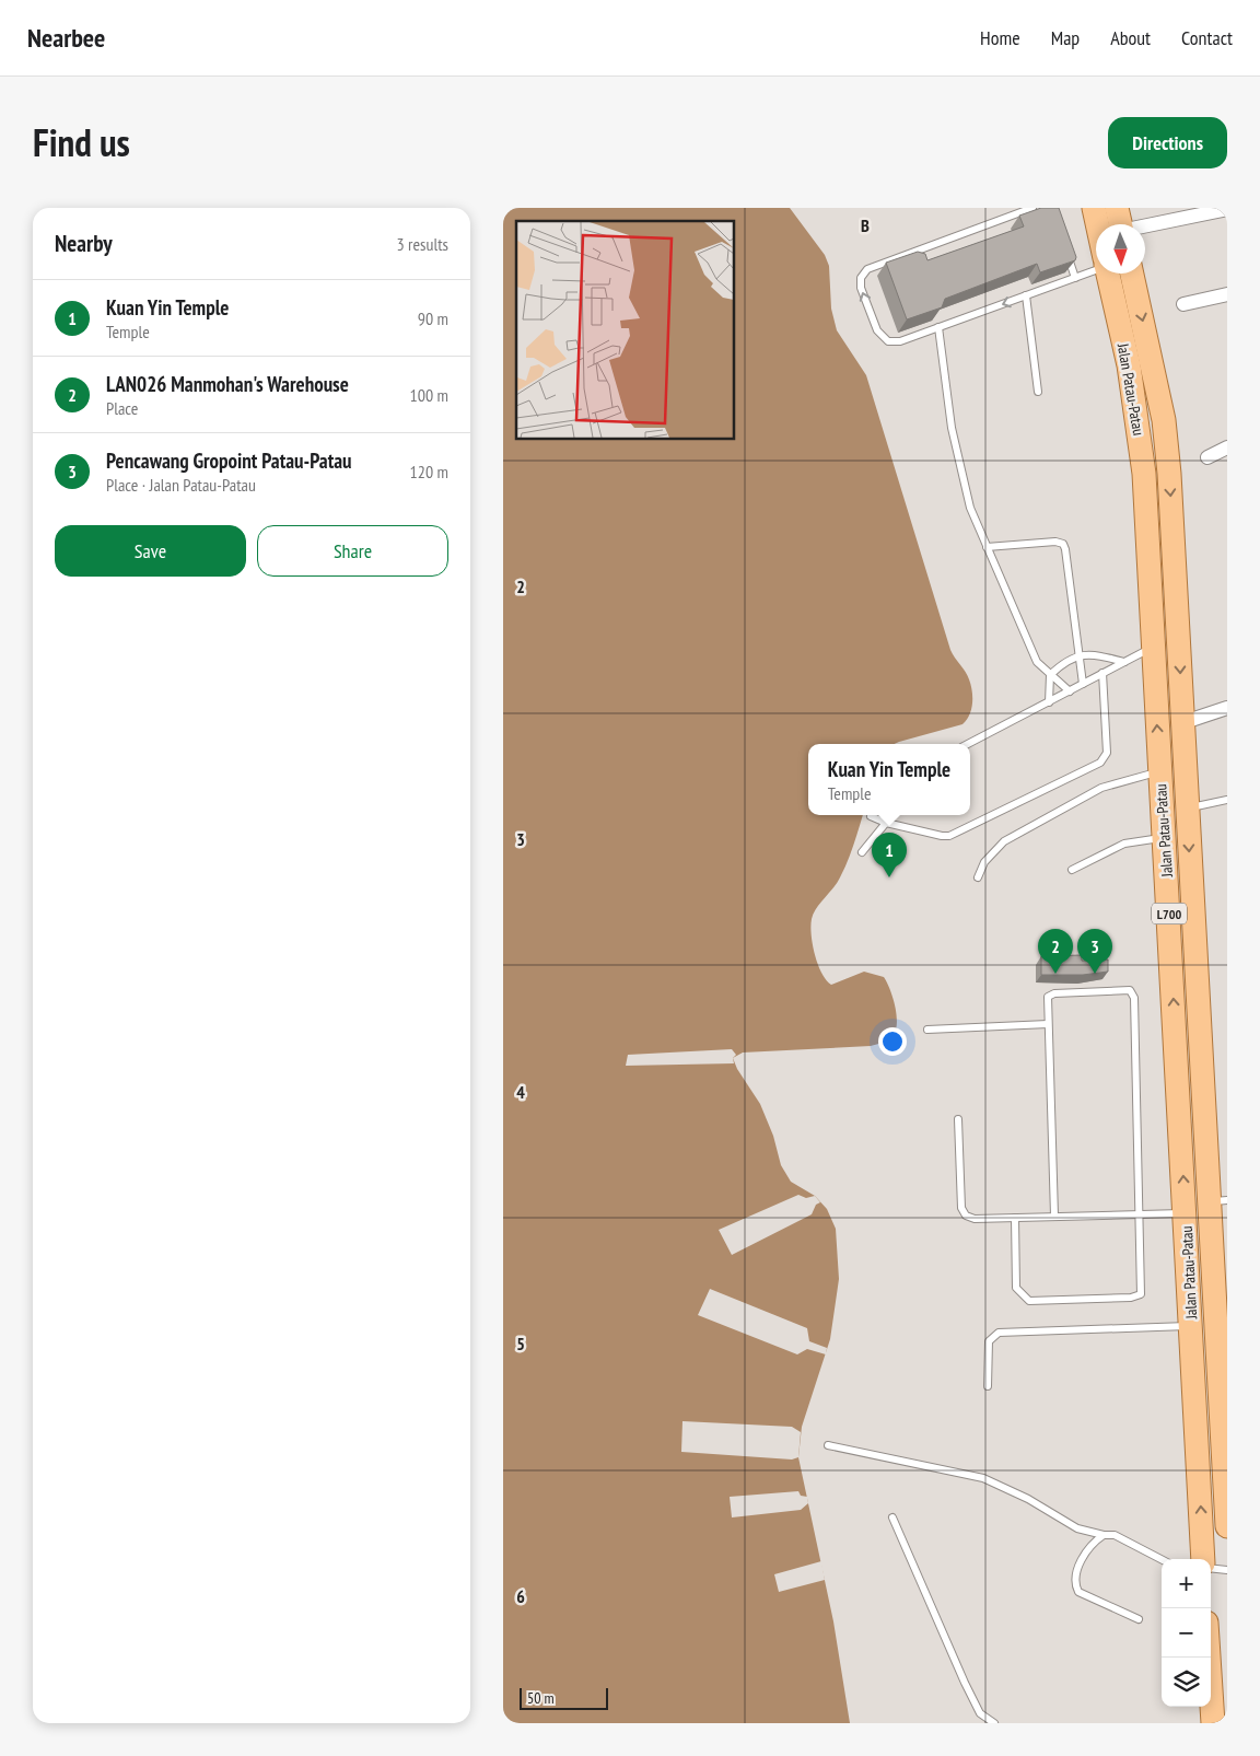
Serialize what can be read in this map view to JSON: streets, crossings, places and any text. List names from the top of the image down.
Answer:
{
  "streets": {
    "main road": ["Jalan Patau-Patau", "L700"]
  },
  "scale_bar": "50 m",
  "north": "bottom",
  "page": {
    "header": "Nearbee",
    "nav": [
      "Home",
      "Map",
      "About",
      "Contact"
    ],
    "title": "Find us",
    "buttons": [
      "Directions",
      ["Save", "Share"]
    ],
    "heading": ["Nearby", "3 results"],
    "list": [
      {
        "mark": "1",
        "name": "Kuan Yin Temple",
        "note": "Temple",
        "value": "90 m"
      },
      {
        "mark": "2",
        "name": "LAN026 Manmohan's Warehouse",
        "note": "Place",
        "value": "100 m"
      },
      {
        "mark": "3",
        "name": "Pencawang Gropoint Patau-Patau",
        "note": "Place · Jalan Patau-Patau",
        "value": "120 m"
      }
    ],
    "popup": ["Kuan Yin Temple", "Temple"],
    "pins": ["1", "2", "3"],
    "map_buttons": ["+", "−"],
    "scale": "50 m"
  },
  "grid": {
    "columns": ["B"],
    "rows": [
      "2",
      "3",
      "4",
      "5",
      "6"
    ]
  }
}
